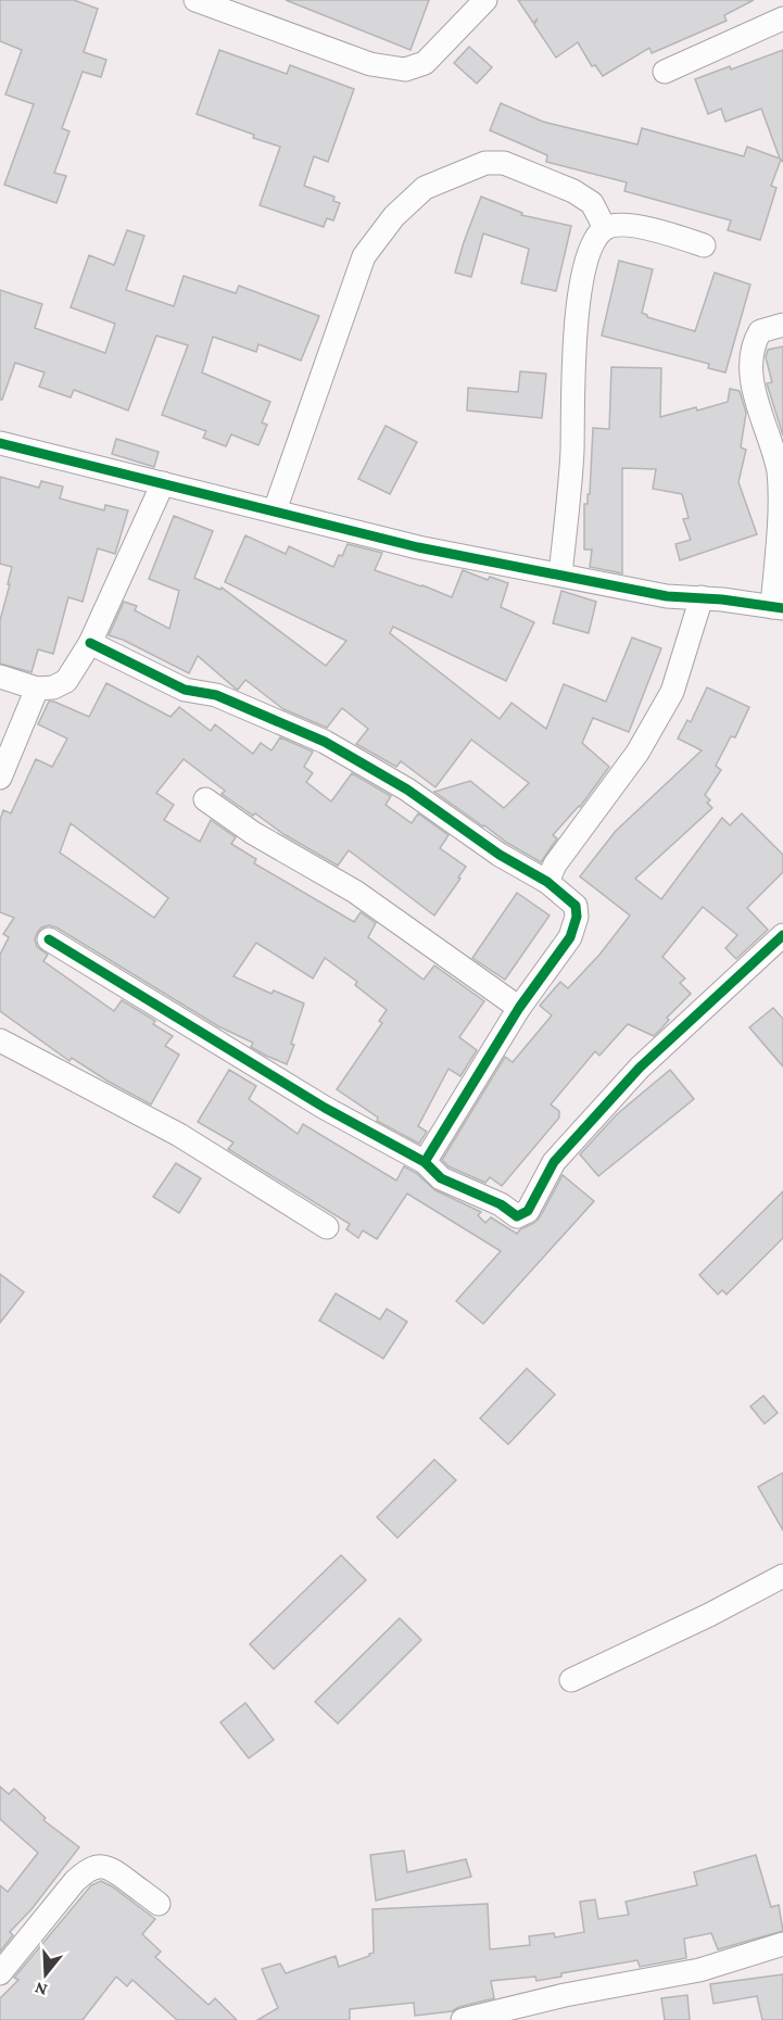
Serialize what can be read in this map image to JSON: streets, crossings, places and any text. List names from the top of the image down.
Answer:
{
  "north": "bottom"
}
